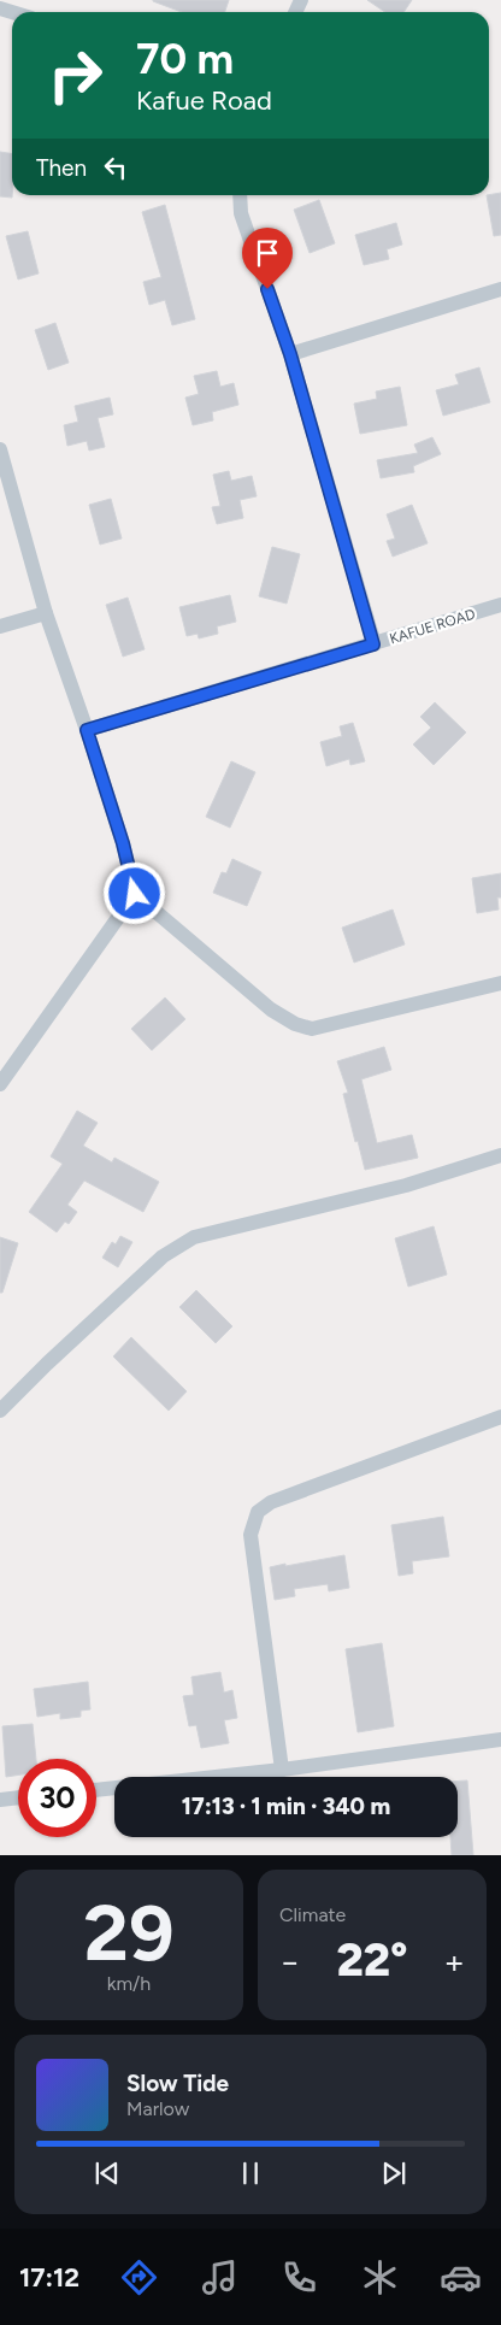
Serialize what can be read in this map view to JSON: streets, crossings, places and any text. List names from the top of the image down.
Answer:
{
  "streets": {
    "street": ["KAFUE ROAD"]
  },
  "page": {
    "turn": ["70 m", "Kafue Road"],
    "then": "Then",
    "limit": "30",
    "trip": "17:13 · 1 min · 340 m",
    "tile": [
      ["29", "km/h"],
      "Climate"
    ],
    "heat": ["−", "22°", "+"],
    "song": ["Slow Tide", "Marlow"],
    "tabs": "17:12"
  }
}
